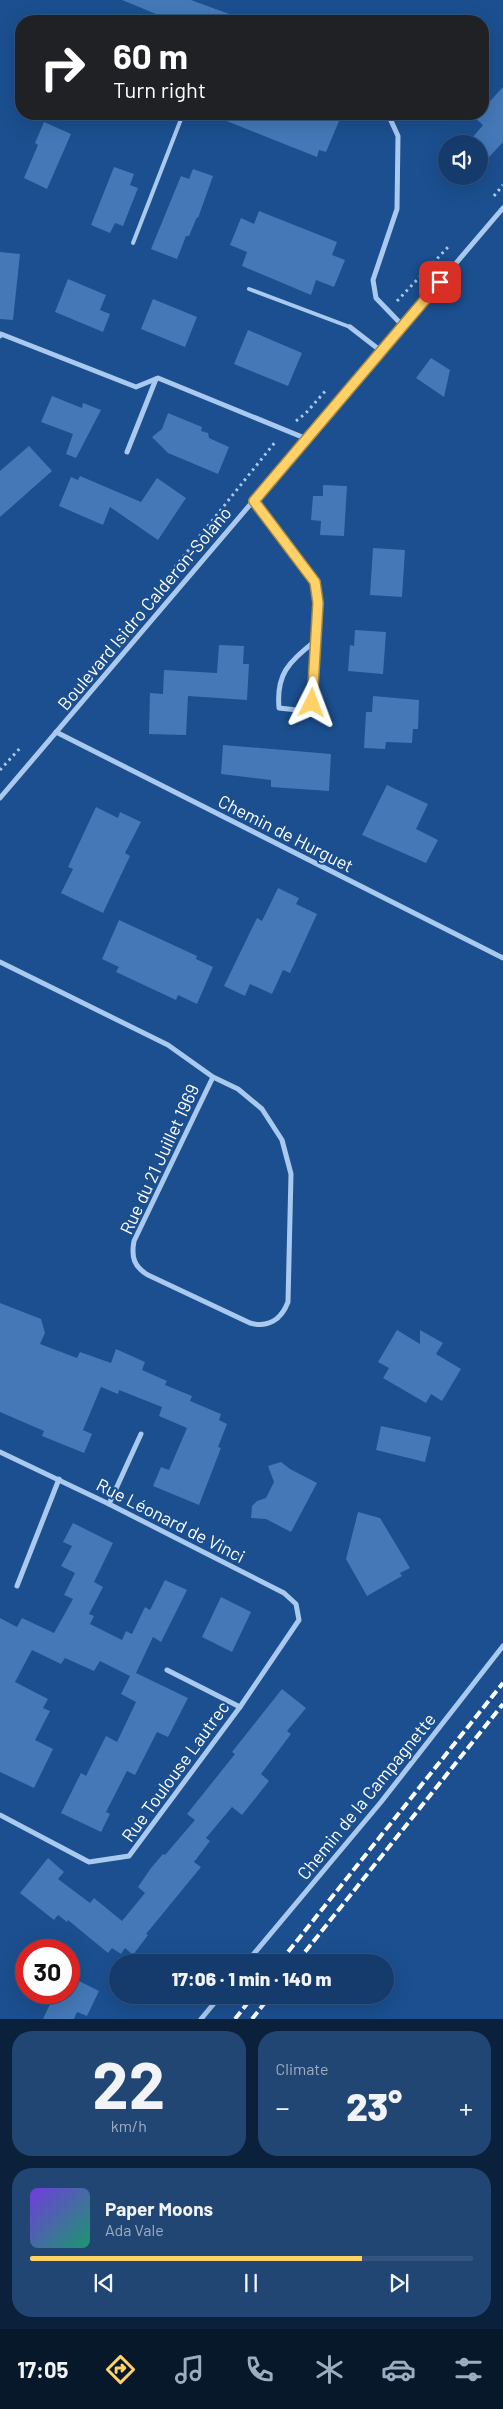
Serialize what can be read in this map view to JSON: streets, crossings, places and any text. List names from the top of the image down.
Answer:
{
  "streets": {
    "street": [
      "Boulevard Isidro Calderon-Solano",
      "Chemin de Hurguet",
      "Rue du 21 Juillet 1969",
      "Rue Léonard de Vinci",
      "Rue Toulouse Lautrec",
      "Chemin de la Campagnette"
    ]
  },
  "crossings": [
    ["Boulevard Isidro Calderon-Solano", "Chemin de Hurguet"],
    ["Rue Léonard de Vinci", "Rue Toulouse Lautrec"]
  ],
  "page": {
    "turn": ["60 m", "Turn right"],
    "limit": "30",
    "trip": "17:06 · 1 min · 140 m",
    "tile": [
      ["22", "km/h"],
      "Climate"
    ],
    "heat": ["−", "23°", "+"],
    "song": ["Paper Moons", "Ada Vale"],
    "tabs": "17:05"
  }
}
